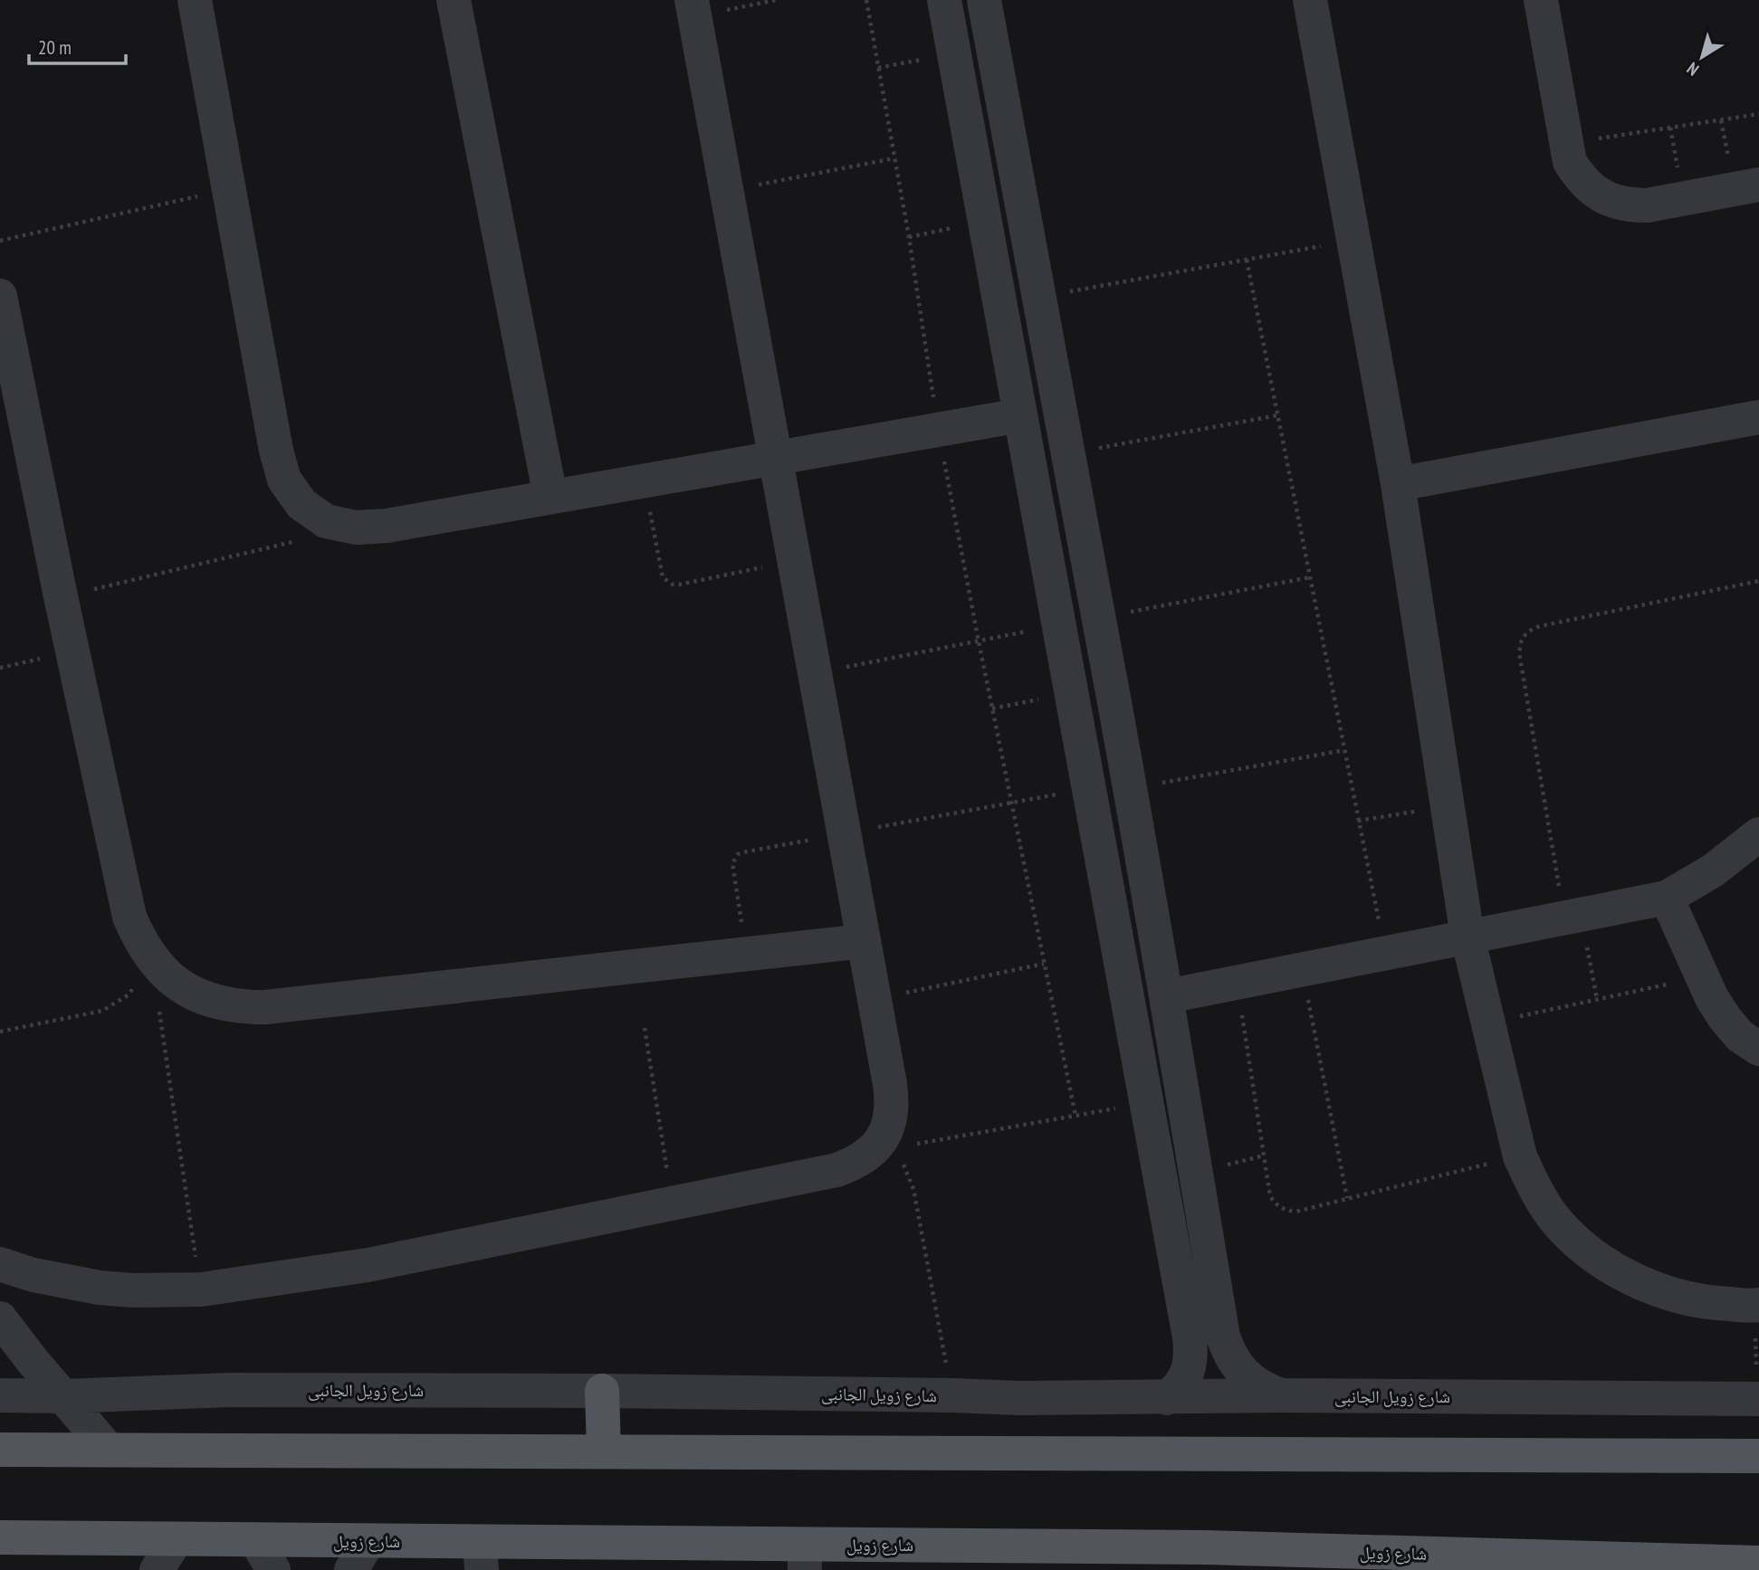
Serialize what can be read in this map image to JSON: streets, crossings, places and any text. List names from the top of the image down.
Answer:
{
  "streets": {
    "main road": ["شارع زويل"],
    "street": ["شارع زويل الجانبى"]
  },
  "scale_bar": "20 m",
  "north": "bottom left"
}
